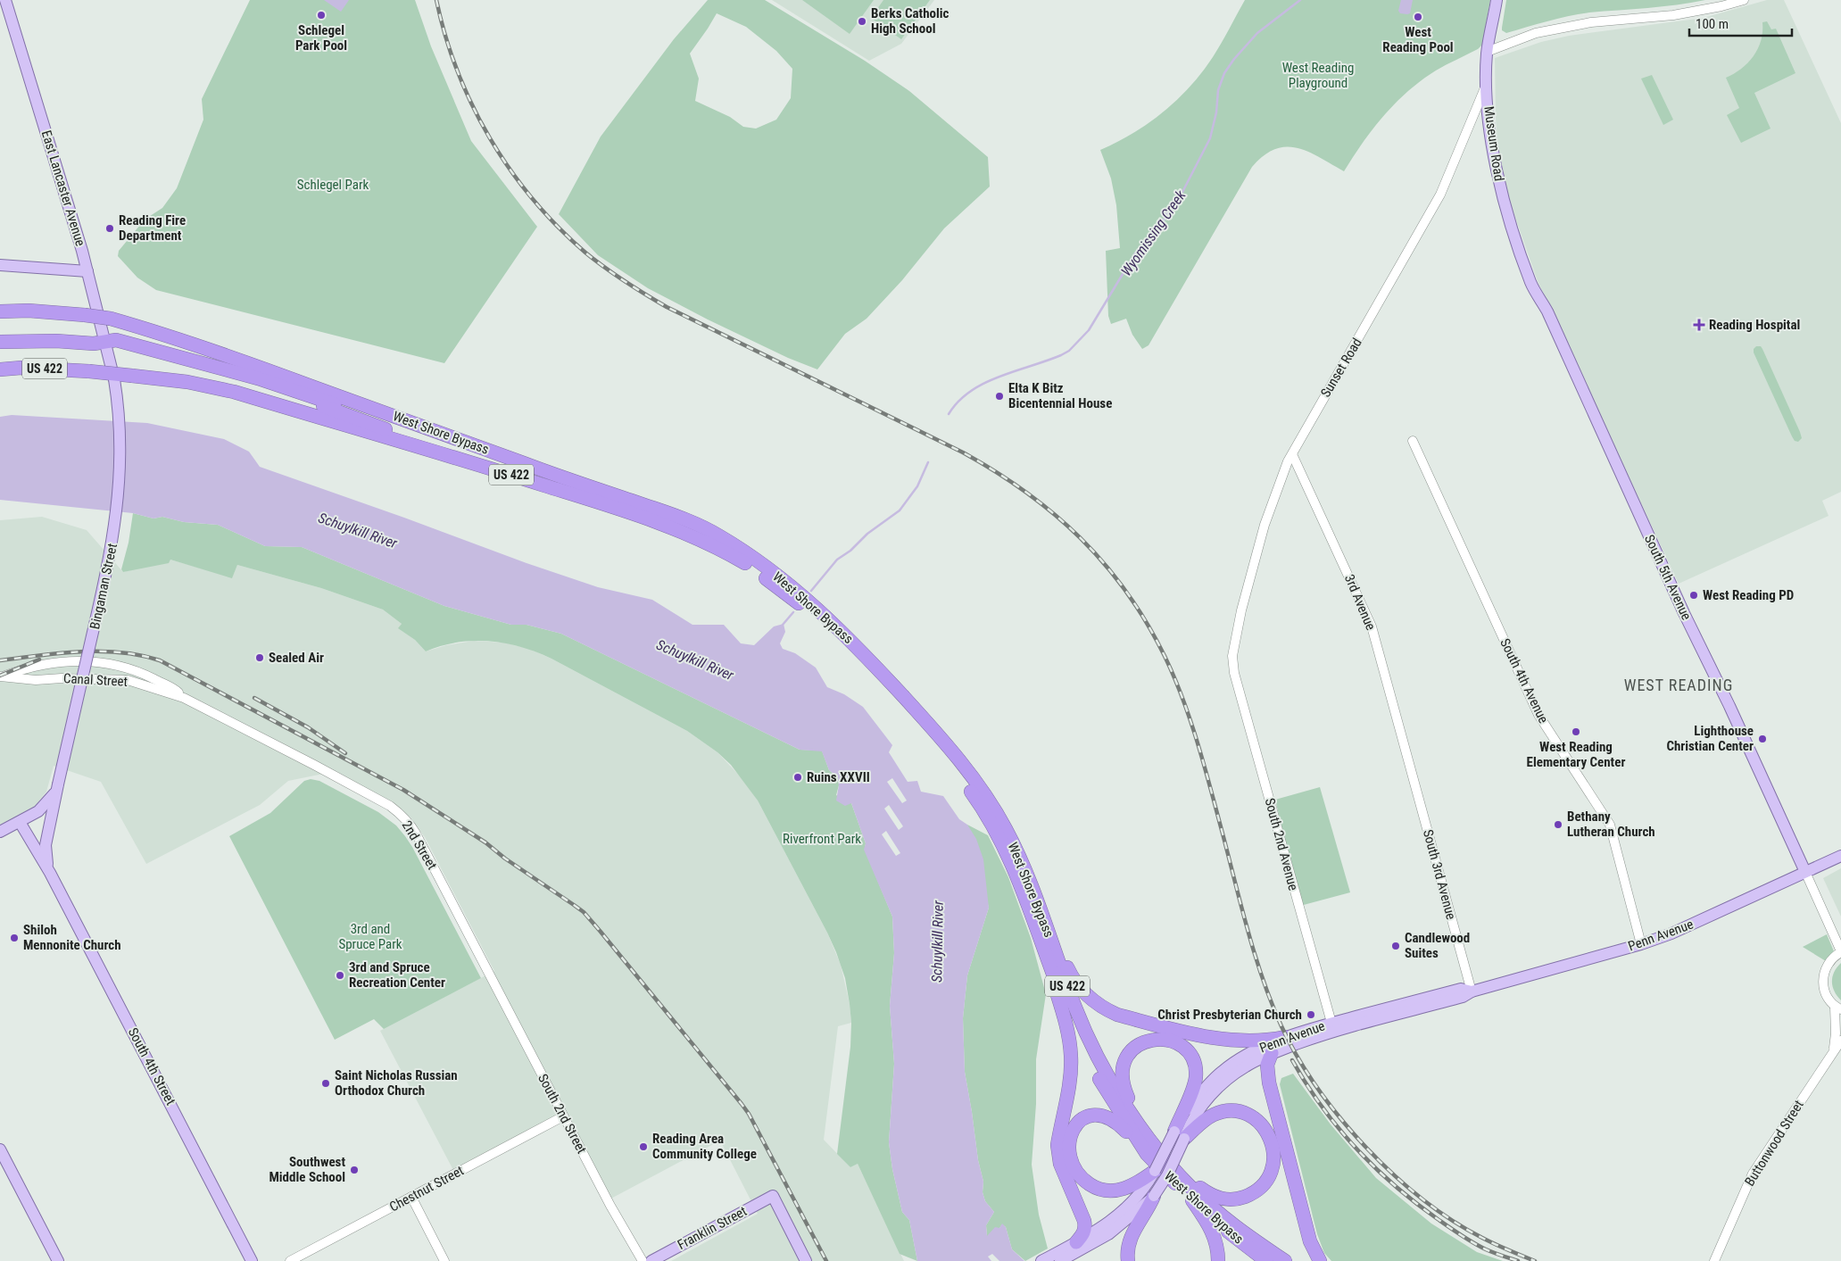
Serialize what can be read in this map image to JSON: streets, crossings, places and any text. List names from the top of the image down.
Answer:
{
  "streets": {
    "highway": ["US 422", "West Shore Bypass"],
    "main road": [
      "Museum Road",
      "East Lancaster Avenue",
      "South 5th Avenue",
      "Bingaman Street",
      "Penn Avenue",
      "South 4th Street",
      "Franklin Street"
    ],
    "street": [
      "Sunset Road",
      "3rd Avenue",
      "Canal Street",
      "South 4th Avenue",
      "South 2nd Avenue",
      "2nd Street",
      "South 3rd Avenue",
      "South 2nd Street",
      "Buttonwood Street",
      "Chestnut Street"
    ]
  },
  "crossings": [
    ["Museum Road", "Sunset Road"],
    ["Museum Road", "South 5th Avenue"],
    ["East Lancaster Avenue", "Bingaman Street"],
    ["Sunset Road", "3rd Avenue"],
    ["Sunset Road", "South 2nd Avenue"],
    ["South 5th Avenue", "Penn Avenue"],
    ["Bingaman Street", "South 4th Street"],
    ["3rd Avenue", "South 3rd Avenue"],
    ["Canal Street", "2nd Street"],
    ["South 4th Avenue", "Penn Avenue"],
    ["South 2nd Avenue", "Penn Avenue"],
    ["2nd Street", "South 2nd Street"],
    ["South 3rd Avenue", "Penn Avenue"],
    ["South 2nd Street", "Chestnut Street"]
  ],
  "districts": ["WEST READING"],
  "water": ["Wyomissing Creek", "Schuylkill River"],
  "parks": [
    "West Reading Playground",
    "Schlegel Park",
    "Riverfront Park",
    "3rd and Spruce Park"
  ],
  "places": {
    "other": [
      "Schlegel Park Pool",
      "West Reading Pool",
      "Berks Catholic High School",
      "Reading Fire Department",
      "Elta K Bitz Bicentennial House",
      "West Reading PD",
      "Sealed Air",
      "West Reading Elementary Center",
      "Lighthouse Christian Center",
      "Ruins XXVII",
      "Bethany Lutheran Church",
      "Shiloh Mennonite Church",
      "Candlewood Suites",
      "3rd and Spruce Recreation Center",
      "Christ Presbyterian Church",
      "Saint Nicholas Russian Orthodox Church",
      "Reading Area Community College",
      "Southwest Middle School"
    ],
    "health": ["Reading Hospital"]
  },
  "scale_bar": "100 m"
}
